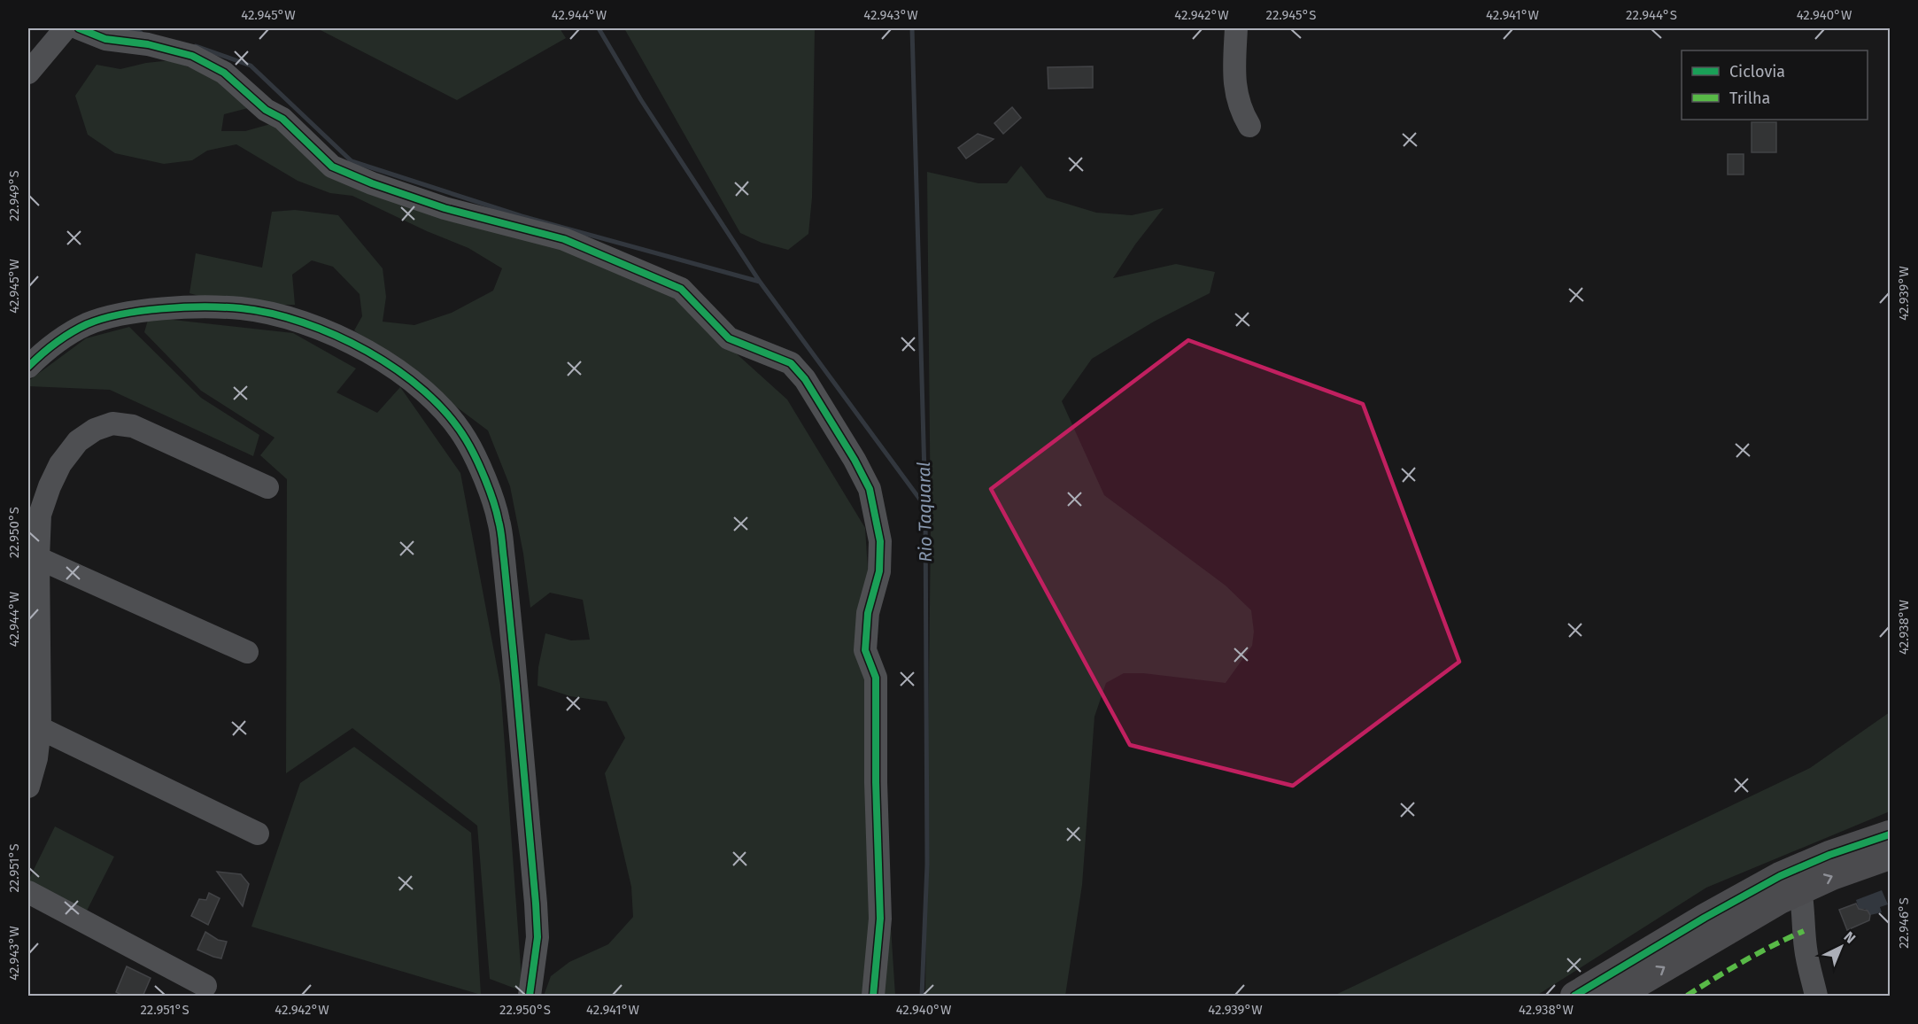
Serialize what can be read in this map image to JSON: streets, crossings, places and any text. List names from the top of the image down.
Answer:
{
  "water": ["Rio Taquaral"],
  "legend": ["Ciclovia", "Trilha"],
  "north": "top right",
  "coordinates": [
    "42.945°W",
    "42.944°W",
    "42.943°W",
    "42.942°W",
    "22.945°S",
    "42.941°W",
    "22.944°S",
    "42.940°W",
    "22.949°S",
    "42.939°W",
    "22.950°S",
    "42.938°W",
    "22.951°S",
    "22.946°S"
  ]
}
